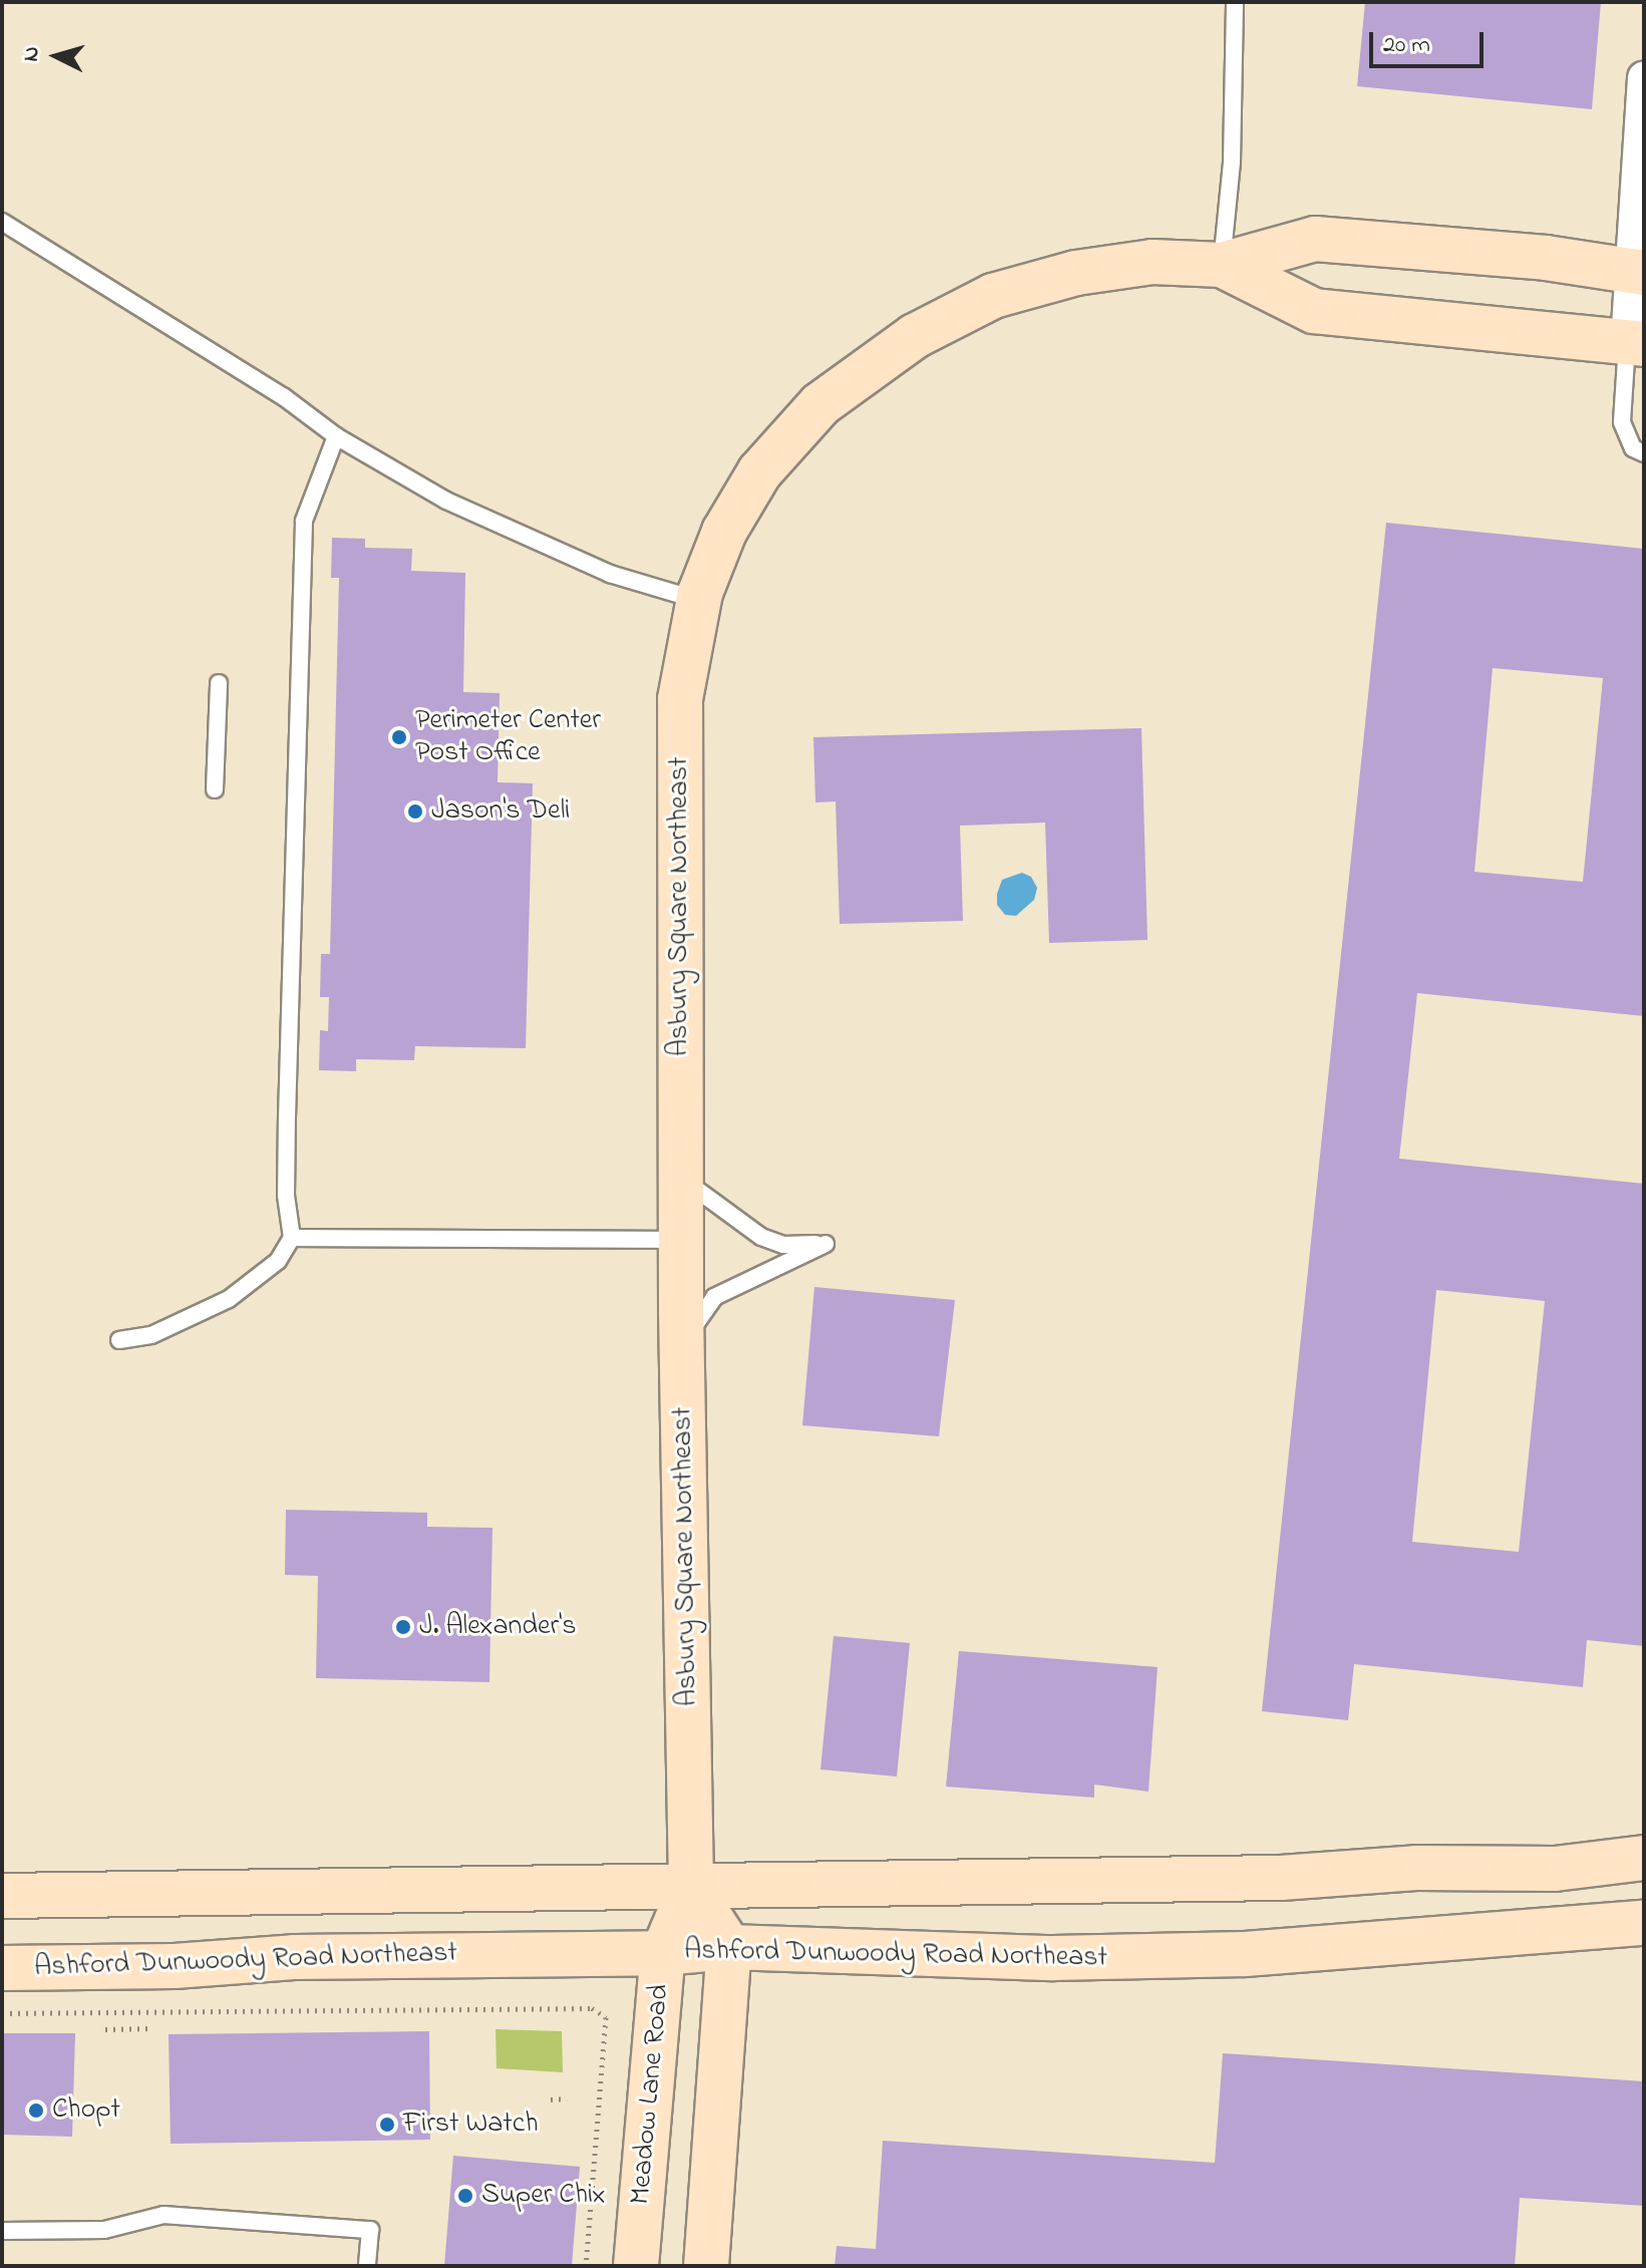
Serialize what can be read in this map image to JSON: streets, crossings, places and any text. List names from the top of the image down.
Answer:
{
  "streets": {
    "street": ["Asbury Square Northeast", "Ashford Dunwoody Road Northeast", "Meadow Lane Road"]
  },
  "crossings": [
    ["Asbury Square Northeast", "Meadow Lane Road"],
    ["Ashford Dunwoody Road Northeast", "Meadow Lane Road"]
  ],
  "places": [
    "Perimeter Center Post Office",
    "Jason's Deli",
    "J. Alexander's",
    "Chopt",
    "First Watch",
    "Super Chix"
  ],
  "scale_bar": "20 m",
  "north": "left"
}
